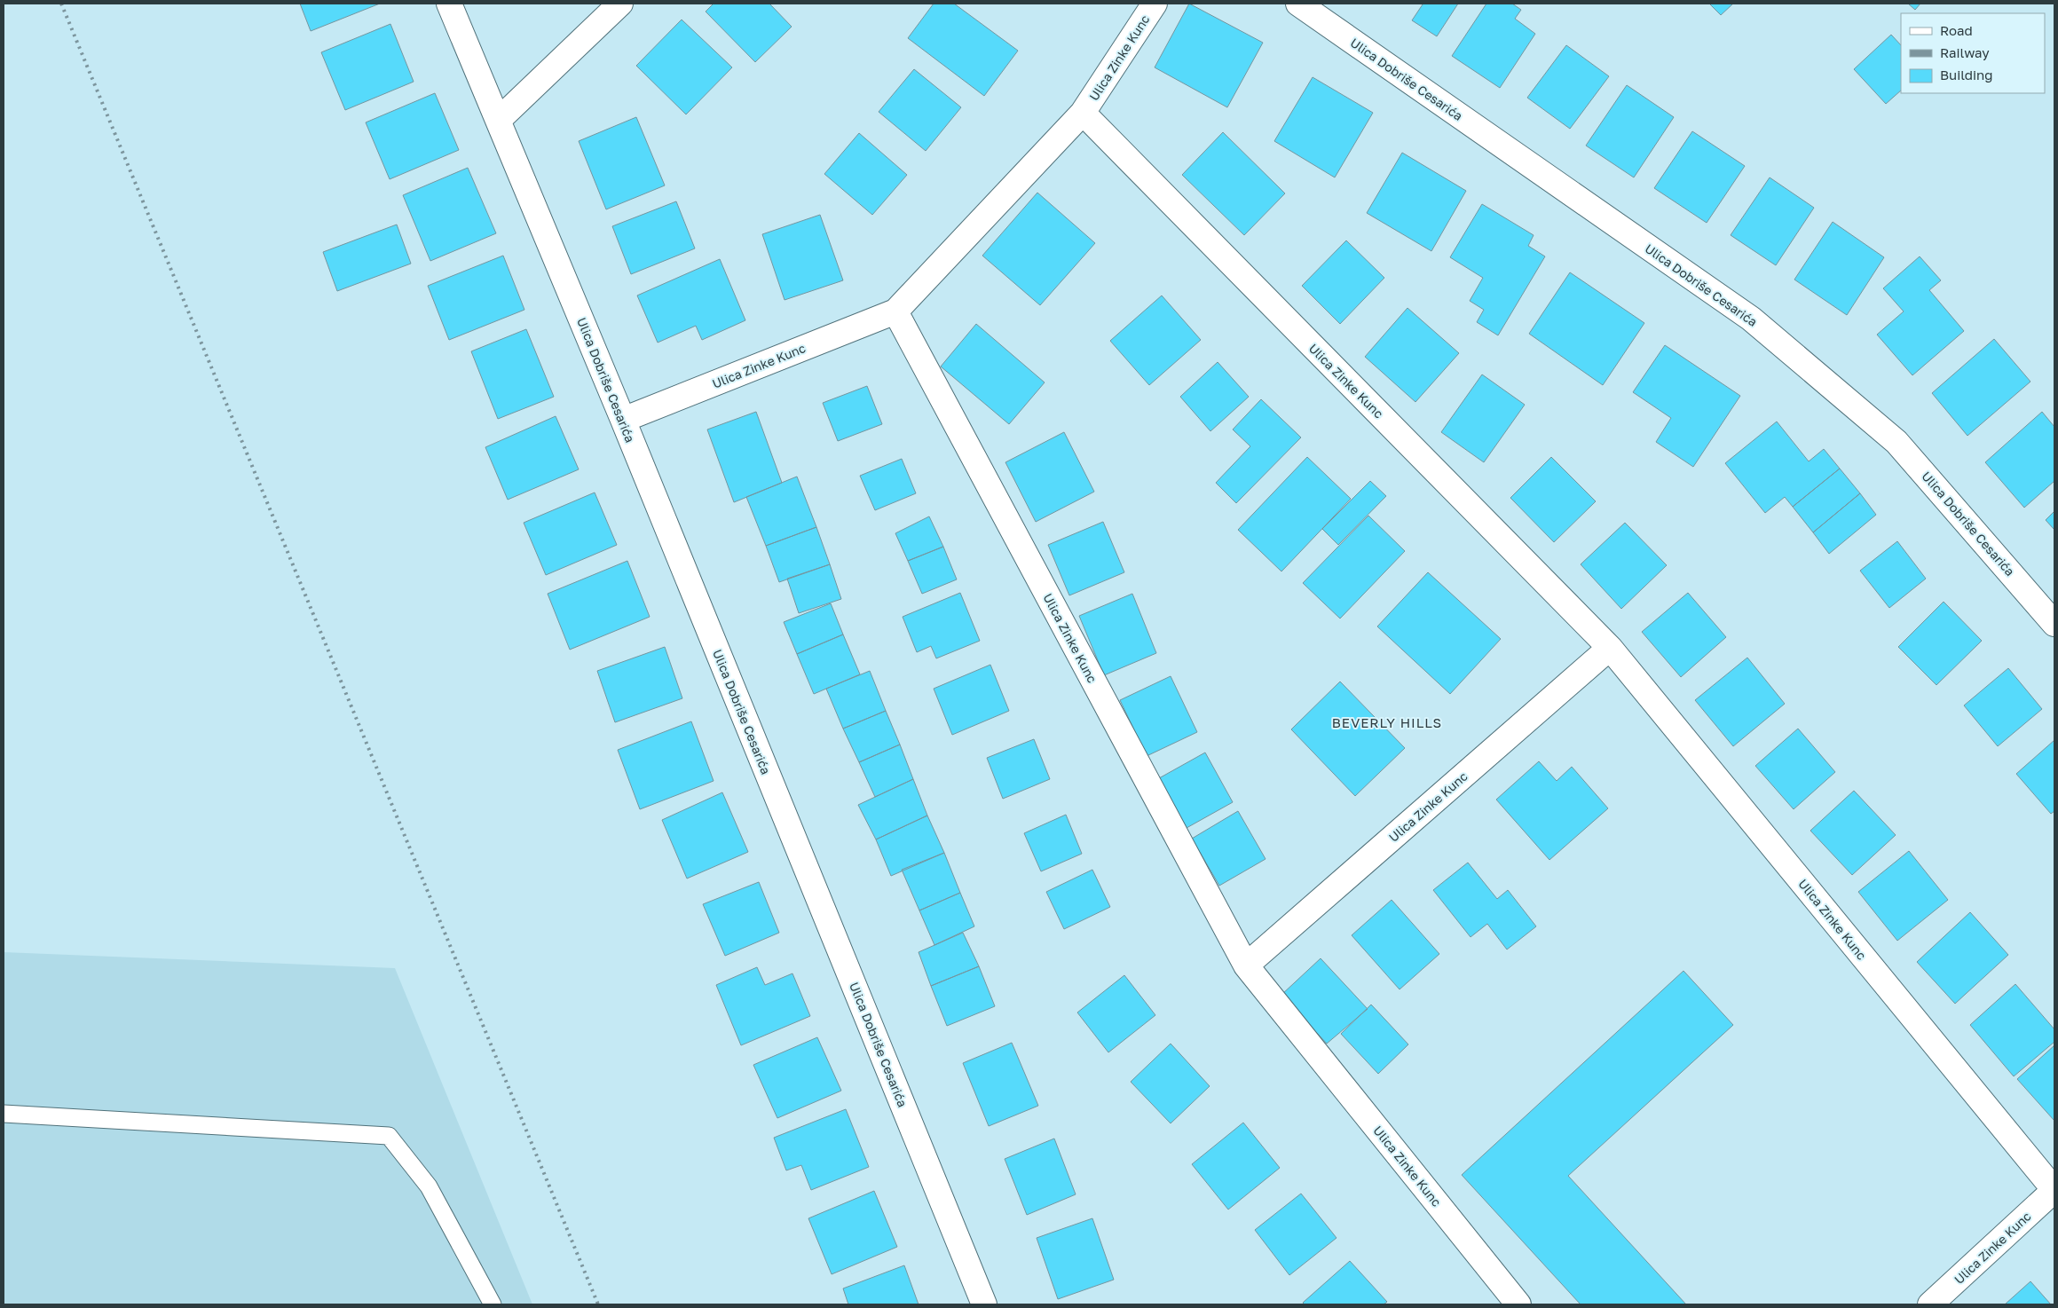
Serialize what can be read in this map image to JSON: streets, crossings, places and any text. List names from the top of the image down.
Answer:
{
  "streets": {
    "street": ["Ulica Zinke Kunc", "Ulica Dobriše Cesarića"]
  },
  "crossings": [
    ["Ulica Zinke Kunc", "Ulica Dobriše Cesarića"]
  ],
  "districts": ["BEVERLY HILLS"],
  "legend": ["Road", "Railway", "Building"]
}
